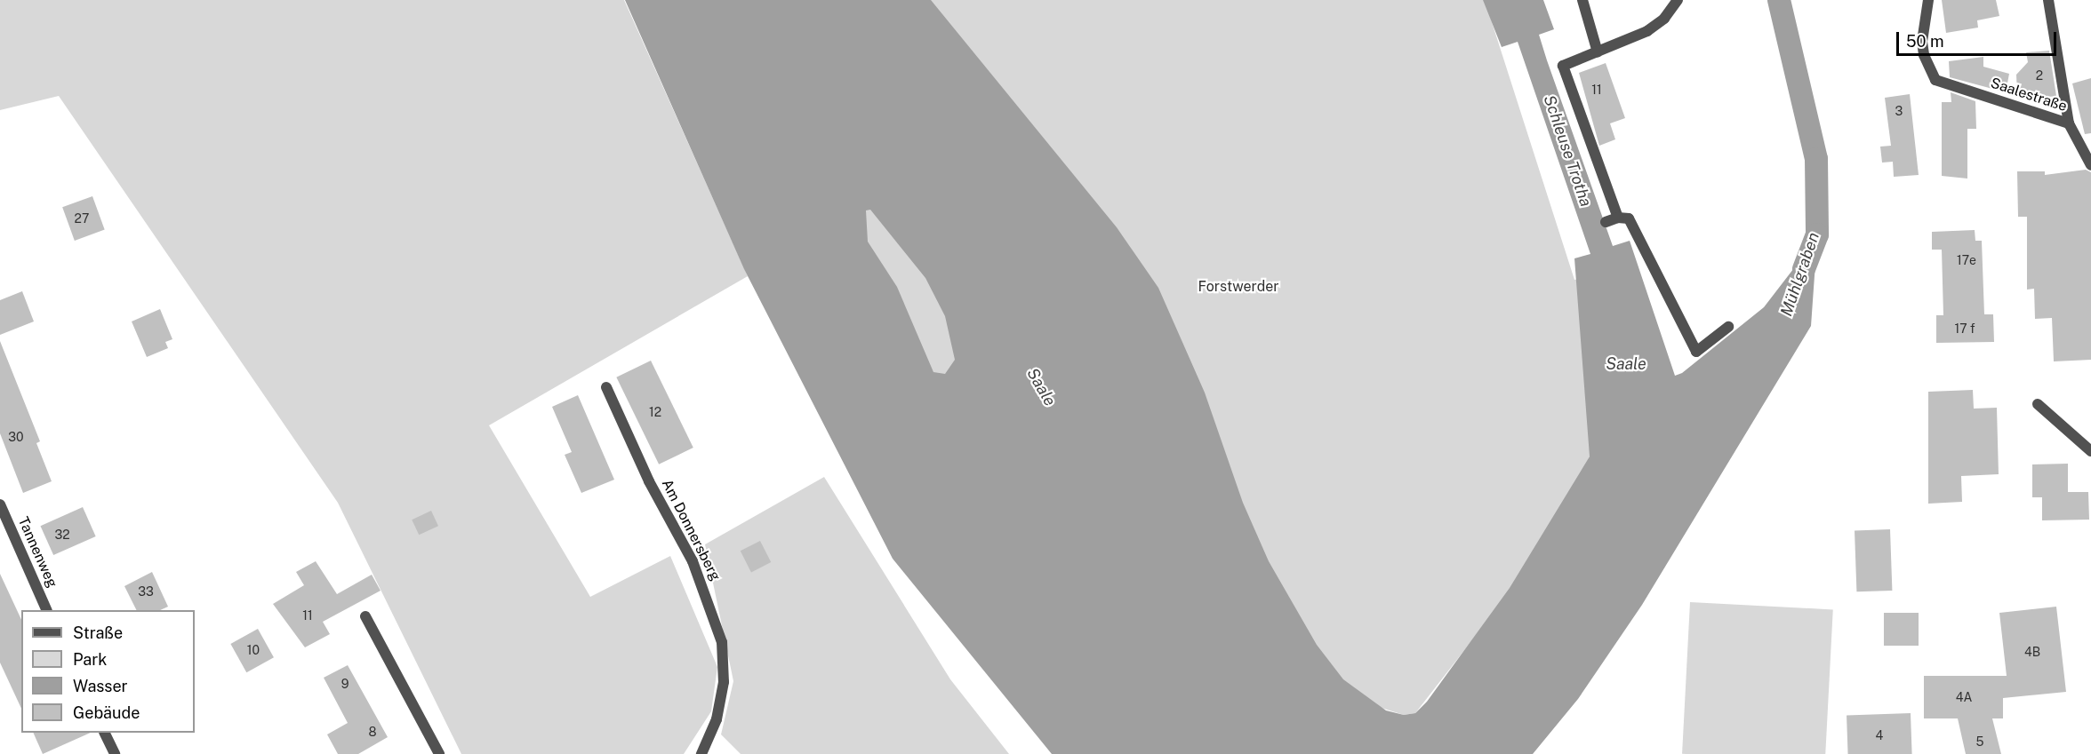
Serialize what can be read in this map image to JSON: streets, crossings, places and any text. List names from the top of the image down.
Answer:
{
  "streets": {
    "street": ["Saalestraße", "Am Donnersberg", "Tannenweg"]
  },
  "water": ["Schleuse Trotha", "Mühlgraben", "Saale"],
  "parks": ["Forstwerder"],
  "house_numbers": [
    "2",
    "11",
    "3",
    "27",
    "17e",
    "17 f",
    "12",
    "30",
    "32",
    "33",
    "11",
    "10",
    "4B",
    "9",
    "4A",
    "8",
    "4",
    "5"
  ],
  "legend": [
    "Straße",
    "Park",
    "Wasser",
    "Gebäude"
  ],
  "scale_bar": "50 m"
}
